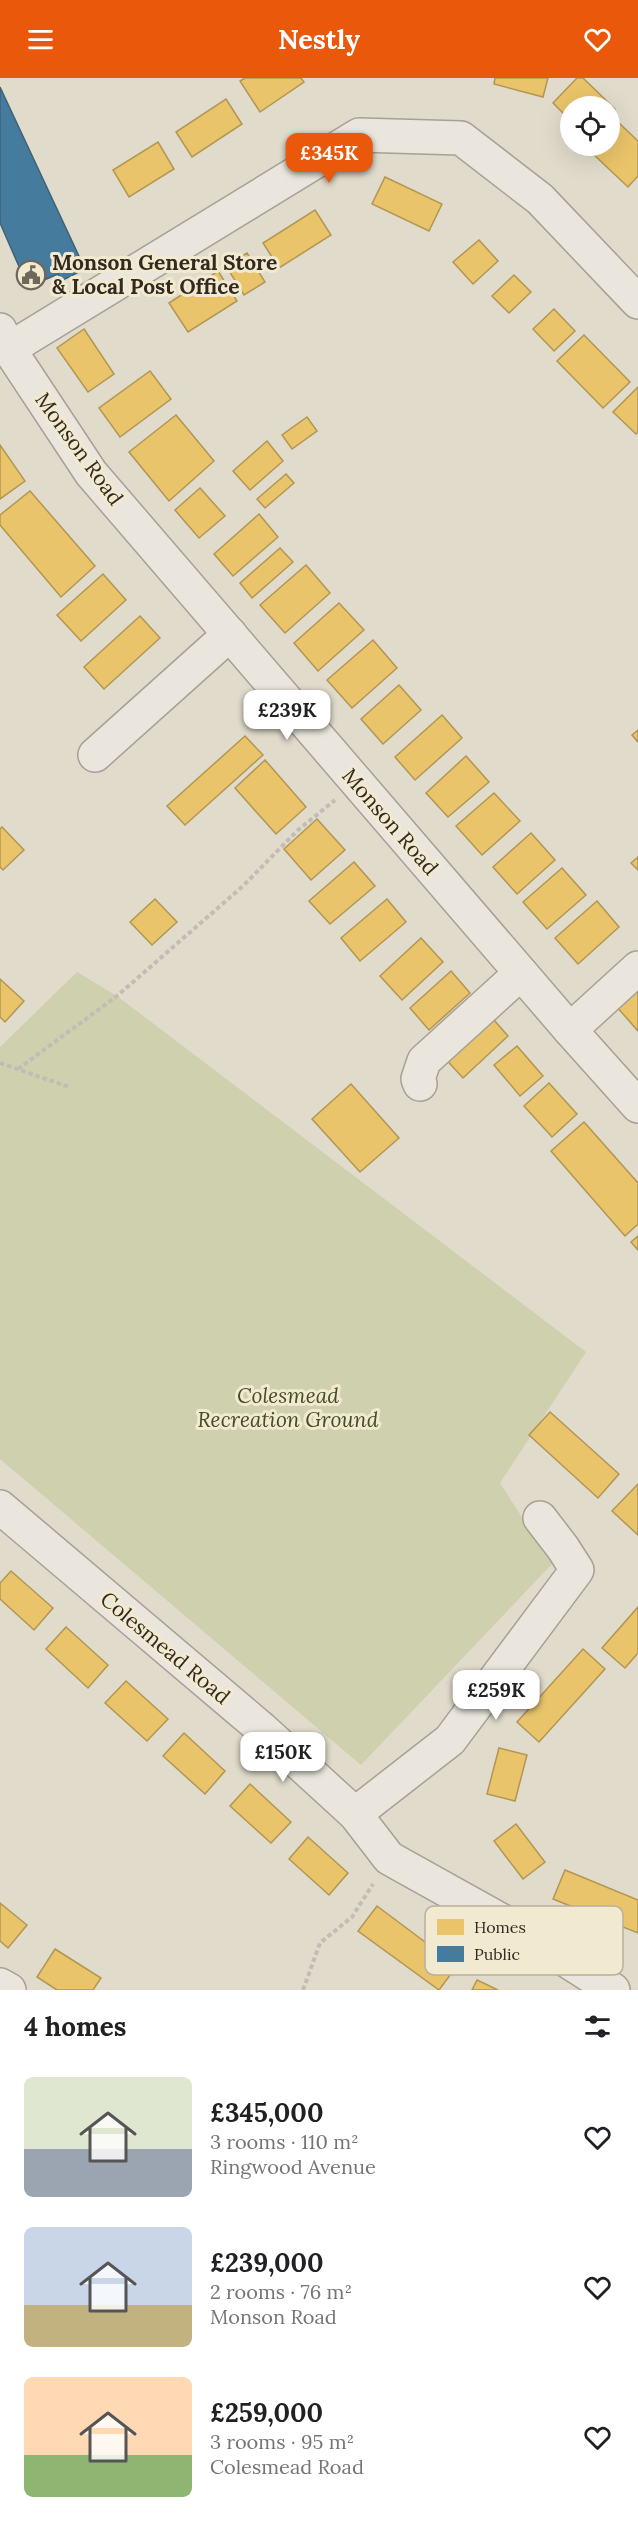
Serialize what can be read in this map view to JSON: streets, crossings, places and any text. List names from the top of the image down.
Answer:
{
  "streets": {
    "street": ["Monson Road", "Colesmead Road"]
  },
  "parks": ["Colesmead Recreation Ground"],
  "places": {
    "public building": ["Monson General Store & Local Post Office"]
  },
  "legend": ["Homes", "Public"],
  "page": {
    "header": "Nestly",
    "price": [
      "£345K",
      "£239K",
      "£259K",
      "£150K"
    ],
    "heading": "4 homes",
    "list": [
      {
        "name": "£345,000",
        "note": "3 rooms · 110 m² · Ringwood Avenue"
      },
      {
        "name": "£239,000",
        "note": "2 rooms · 76 m² · Monson Road"
      },
      {
        "name": "£259,000",
        "note": "3 rooms · 95 m² · Colesmead Road"
      }
    ]
  }
}
